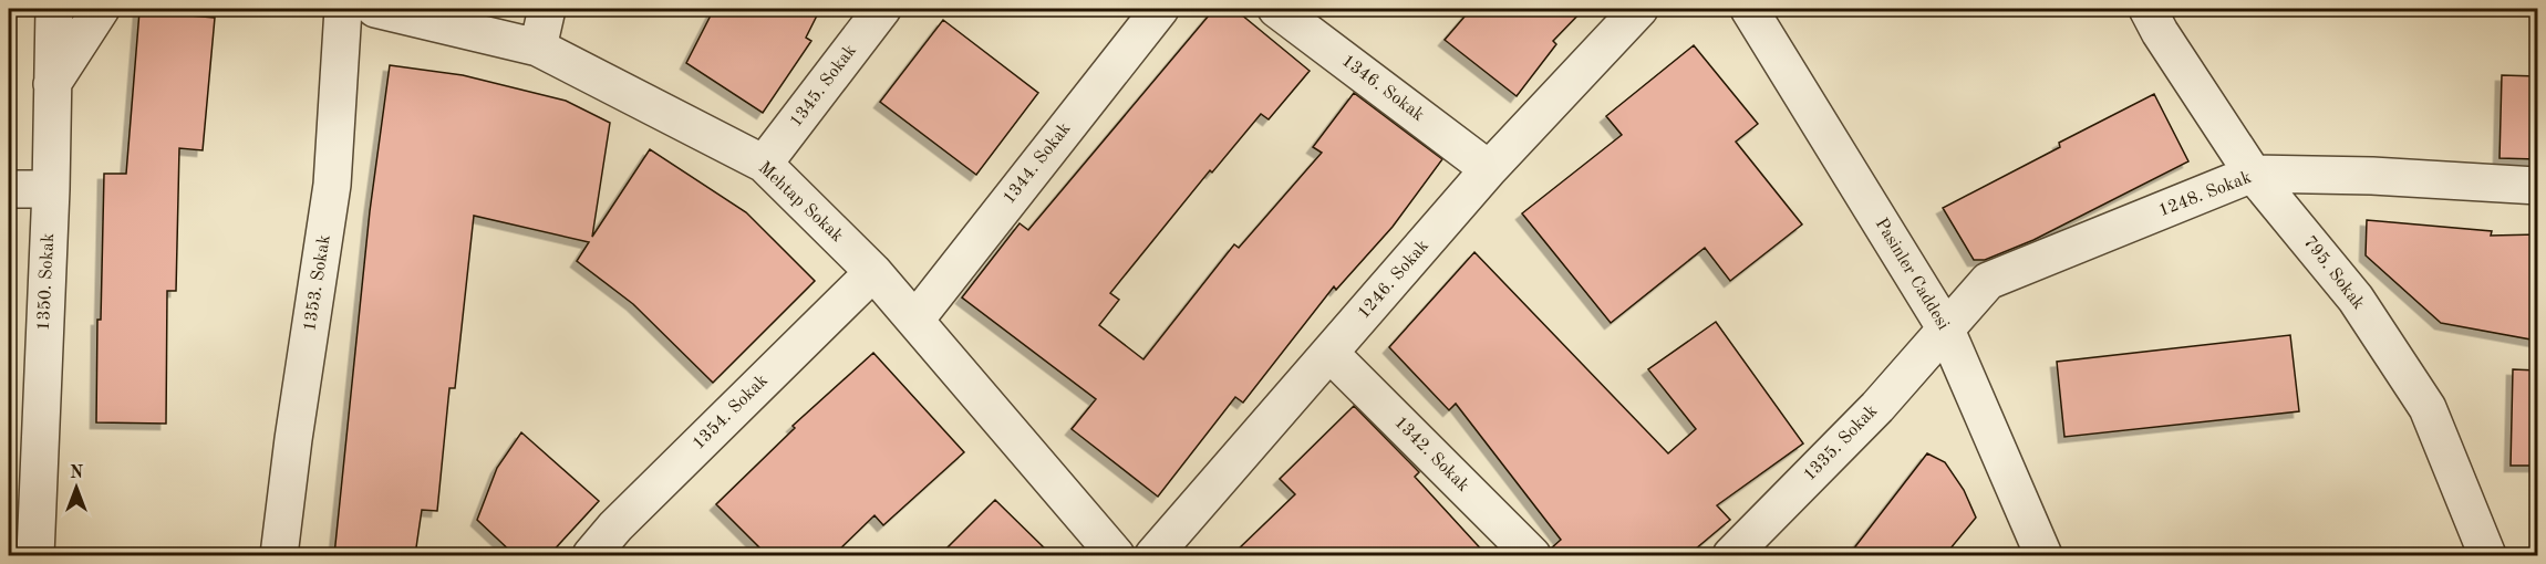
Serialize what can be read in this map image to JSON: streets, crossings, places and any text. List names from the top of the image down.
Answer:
{
  "streets": {
    "street": [
      "1345. Sokak",
      "1346. Sokak",
      "1344. Sokak",
      "1248. Sokak",
      "Mehtap Sokak",
      "795. Sokak",
      "Pasinler Caddesi",
      "1246. Sokak",
      "1350. Sokak",
      "1353. Sokak",
      "1354. Sokak",
      "1335. Sokak",
      "1342. Sokak"
    ]
  },
  "crossings": [
    ["1345. Sokak", "Mehtap Sokak"],
    ["1346. Sokak", "1246. Sokak"],
    ["1344. Sokak", "Mehtap Sokak"],
    ["1248. Sokak", "795. Sokak"],
    ["1248. Sokak", "Pasinler Caddesi"],
    ["1248. Sokak", "1335. Sokak"],
    ["Mehtap Sokak", "1354. Sokak"],
    ["Pasinler Caddesi", "1335. Sokak"],
    ["1246. Sokak", "1342. Sokak"]
  ],
  "north": "top"
}
